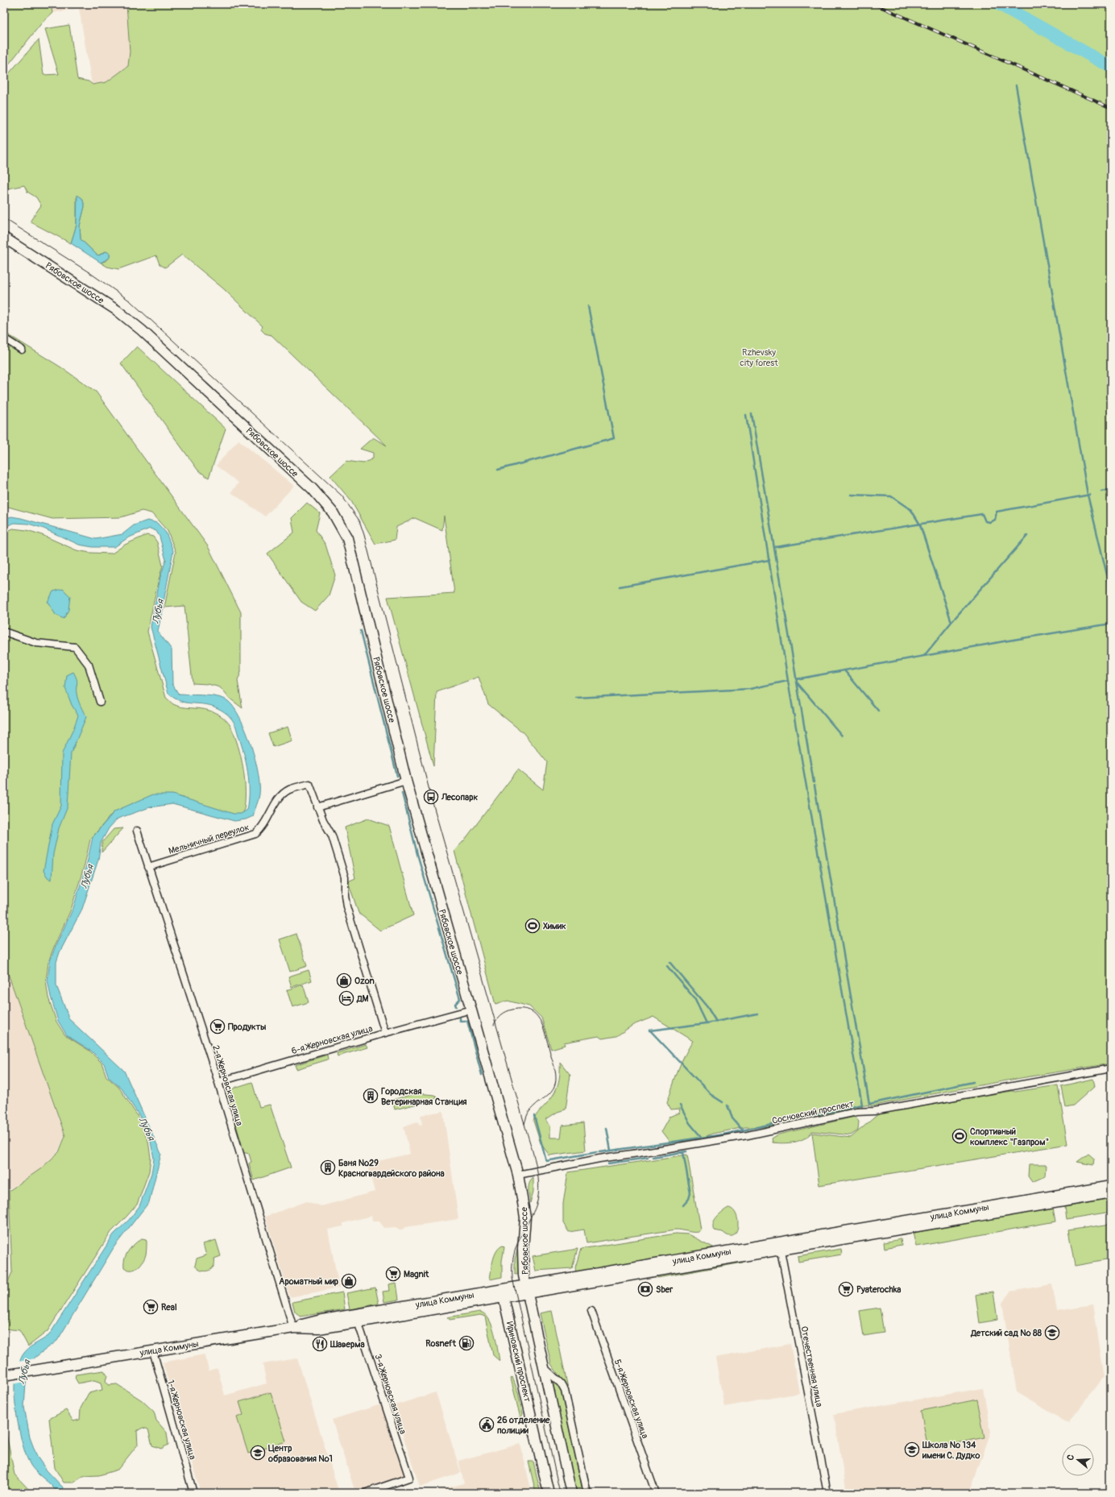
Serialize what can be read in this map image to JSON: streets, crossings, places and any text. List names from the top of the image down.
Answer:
{
  "streets": {
    "main road": ["Рябовское шоссе", "улица Коммуны", "Ириновский проспект"],
    "street": [
      "Мельничный переулок",
      "6-я Жерновская улица",
      "2-я Жерновская улица",
      "Сосновский проспект",
      "Отечественная улица",
      "3-я Жерновская улица",
      "5-я Жерновская улица",
      "1-я Жерновская улица"
    ]
  },
  "crossings": [
    ["Рябовское шоссе", "Сосновский проспект"],
    ["Рябовское шоссе", "улица Коммуны"],
    ["Мельничный переулок", "6-я Жерновская улица"],
    ["Мельничный переулок", "2-я Жерновская улица"],
    ["6-я Жерновская улица", "2-я Жерновская улица"],
    ["2-я Жерновская улица", "улица Коммуны"],
    ["улица Коммуны", "Ириновский проспект"],
    ["улица Коммуны", "Отечественная улица"],
    ["улица Коммуны", "3-я Жерновская улица"],
    ["улица Коммуны", "1-я Жерновская улица"]
  ],
  "water": ["Лубья"],
  "parks": ["Rzhevsky city forest"],
  "places": {
    "bus stop": ["Лесопарк"],
    "sports": ["Химик", "Cпортивный комплекс \"Газпром\""],
    "shop": ["Ozon", "Ароматный мир"],
    "hotel": ["ДМ"],
    "supermarket": [
      "Продукты",
      "Magnit",
      "Pyaterochka",
      "Real"
    ],
    "building": ["Городская Ветеринарная Станция", "Баня №29 Красногвардейского района"],
    "bank": ["Sber"],
    "school or university": ["Детский сад № 88", "Школа № 134 имени С. Дудко", "Центр образования №1"],
    "fuel station": ["Rosneft"],
    "restaurant": ["Шаверма"],
    "public building": ["26 отделение полиции"]
  },
  "north": "left"
}
